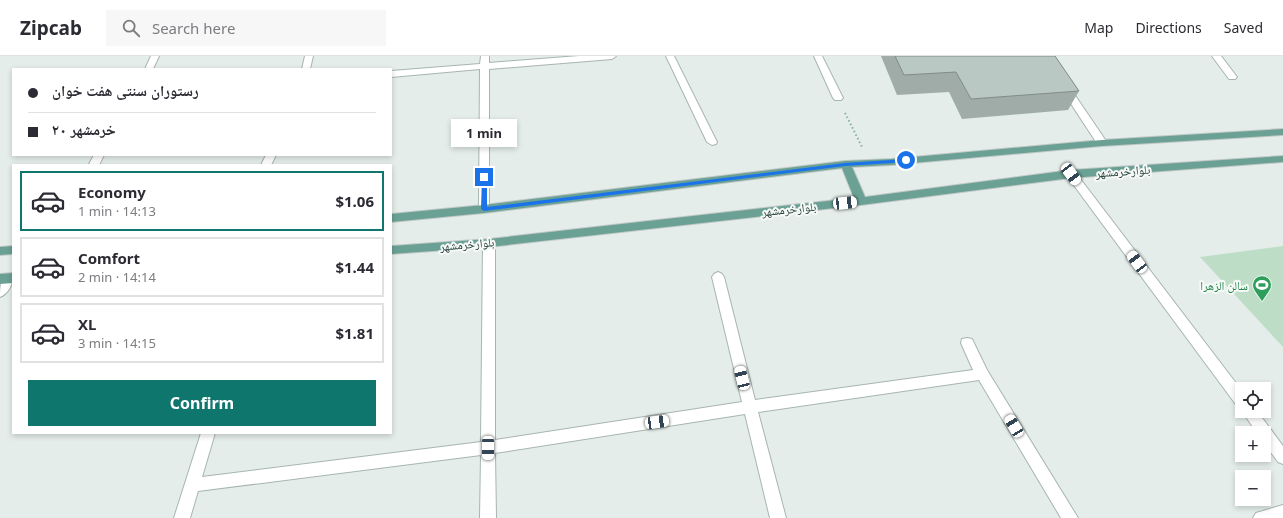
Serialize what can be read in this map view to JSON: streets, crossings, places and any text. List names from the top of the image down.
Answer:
{
  "streets": {
    "main road": ["بلوارخرمشهر"]
  },
  "places": {
    "sports": ["سالن الزهرا"]
  },
  "page": {
    "header": "Zipcab",
    "search": "Search here",
    "nav": ["Map", "Directions", "Saved"],
    "banner": ["رستوران سنتى هفت خوان", "خرمشهر ۲۰"],
    "bubble": "1 min",
    "list": [
      {
        "name": "Economy",
        "note": "1 min · 14:13",
        "value": "$1.06"
      },
      {
        "name": "Comfort",
        "note": "2 min · 14:14",
        "value": "$1.44"
      },
      {
        "name": "XL",
        "note": "3 min · 14:15",
        "value": "$1.81"
      }
    ],
    "buttons": "Confirm",
    "map_buttons": ["+", "−"]
  }
}
